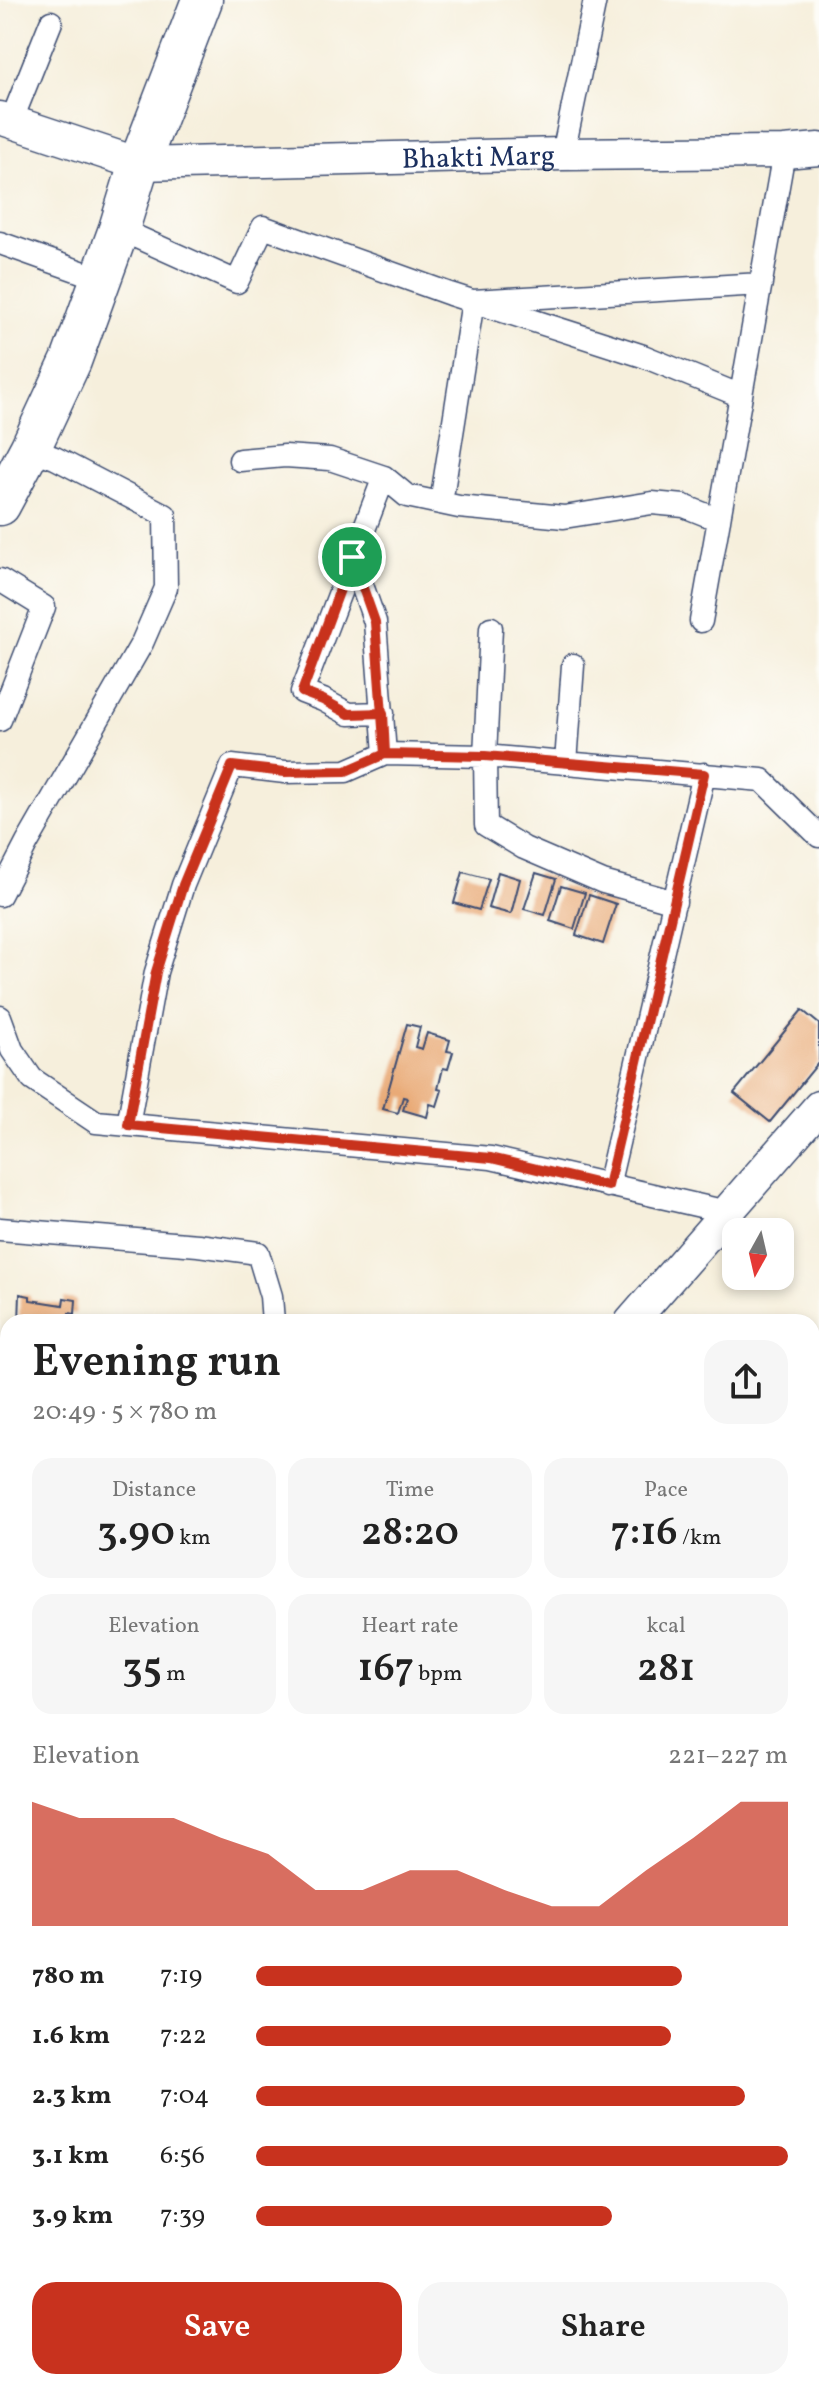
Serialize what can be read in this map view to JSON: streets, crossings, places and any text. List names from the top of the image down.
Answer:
{
  "streets": {
    "street": ["Bhakti Marg"]
  },
  "north": "bottom",
  "page": {
    "heading": ["Evening run", "20:49 · 5 × 780 m"],
    "stats": [
      ["Distance", "3.90 km"],
      ["Time", "28:20"],
      ["Pace", "7:16 /km"],
      ["Elevation", "35 m"],
      ["Heart rate", "167 bpm"],
      ["kcal", "281"]
    ],
    "chart": ["Elevation", "221–227 m"],
    "list": [
      {
        "name": "780 m",
        "note": "7:19"
      },
      {
        "name": "1.6 km",
        "note": "7:22"
      },
      {
        "name": "2.3 km",
        "note": "7:04"
      },
      {
        "name": "3.1 km",
        "note": "6:56"
      },
      {
        "name": "3.9 km",
        "note": "7:39"
      }
    ],
    "buttons": ["Save", "Share"]
  }
}
